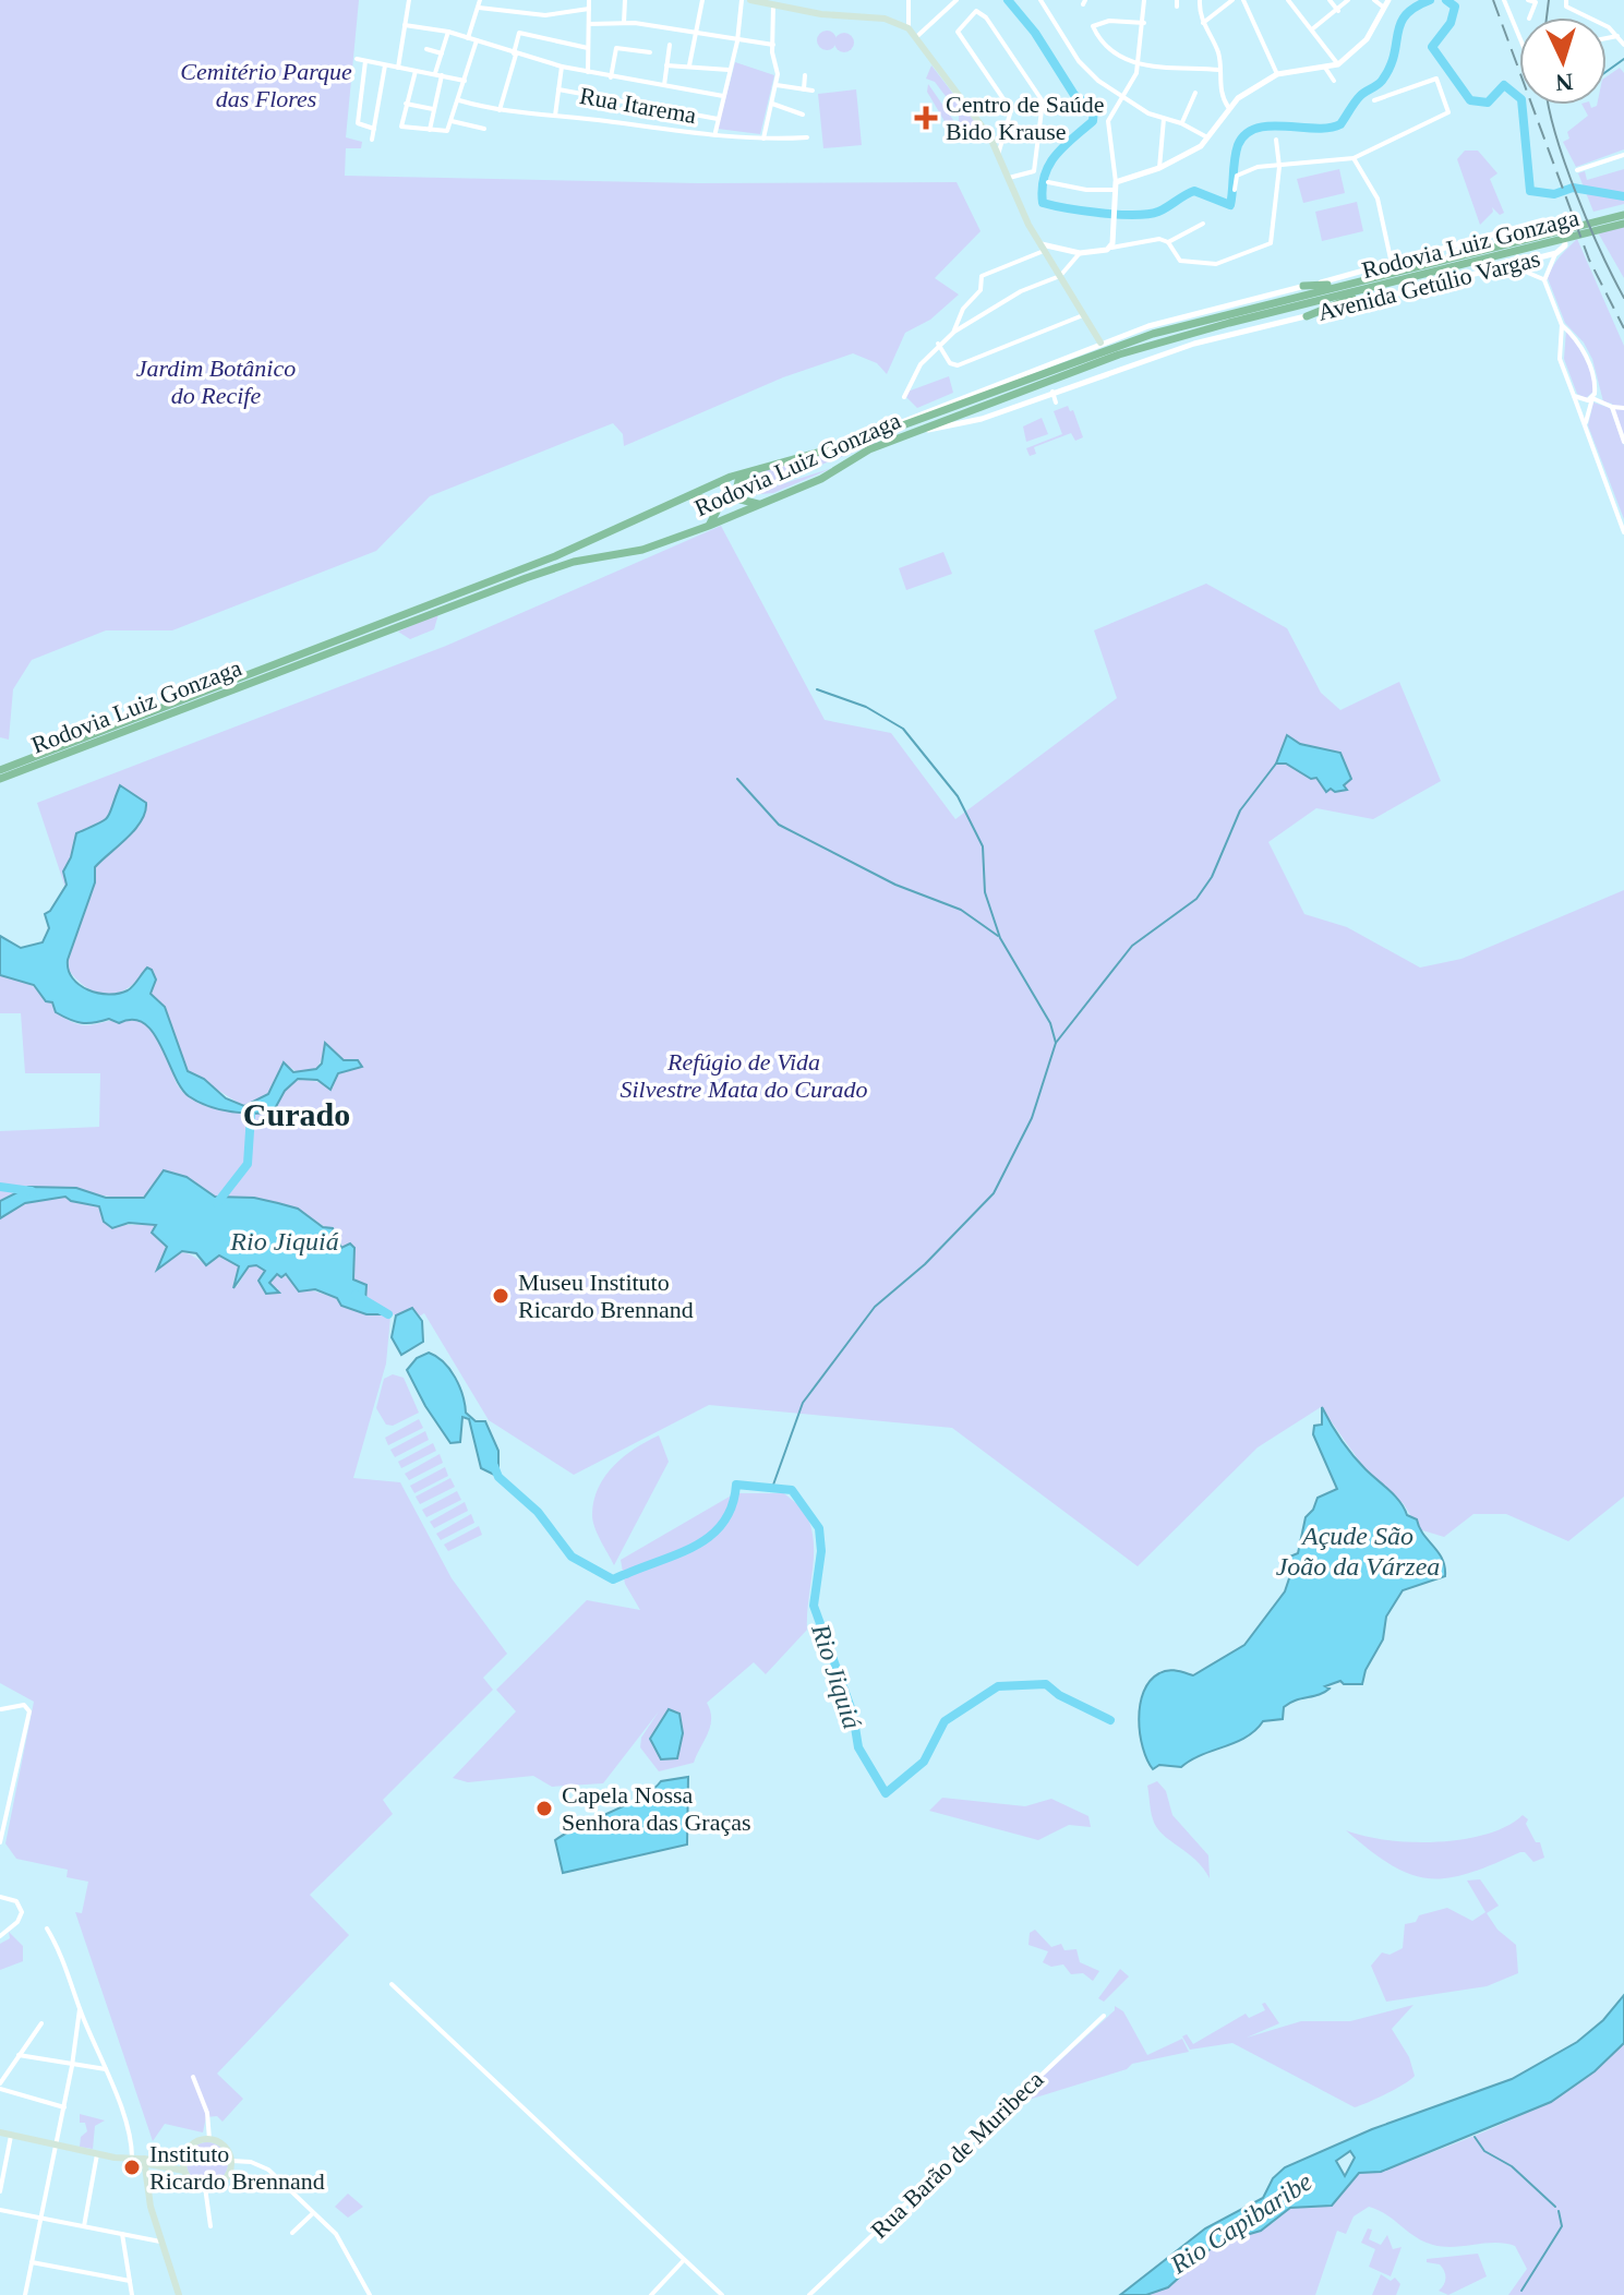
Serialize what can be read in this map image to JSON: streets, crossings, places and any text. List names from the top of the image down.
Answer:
{
  "streets": {
    "highway": ["Rodovia Luiz Gonzaga"],
    "street": ["Rua Itarema", "Avenida Getúlio Vargas", "Rua Barão de Muribeca"]
  },
  "crossings": [
    ["Rodovia Luiz Gonzaga", "Avenida Getúlio Vargas"]
  ],
  "districts": ["Curado"],
  "water": ["Rio Jiquiá", "Açude São João da Várzea", "Rio Capibaribe"],
  "parks": ["Cemitério Parque das Flores", "Jardim Botânico do Recife", "Refúgio de Vida Silvestre Mata do Curado"],
  "places": {
    "health": ["Centro de Saúde Bido Krause"],
    "other": ["Museu Instituto Ricardo Brennand", "Capela Nossa Senhora das Graças", "Instituto Ricardo Brennand"]
  },
  "north": "bottom"
}
